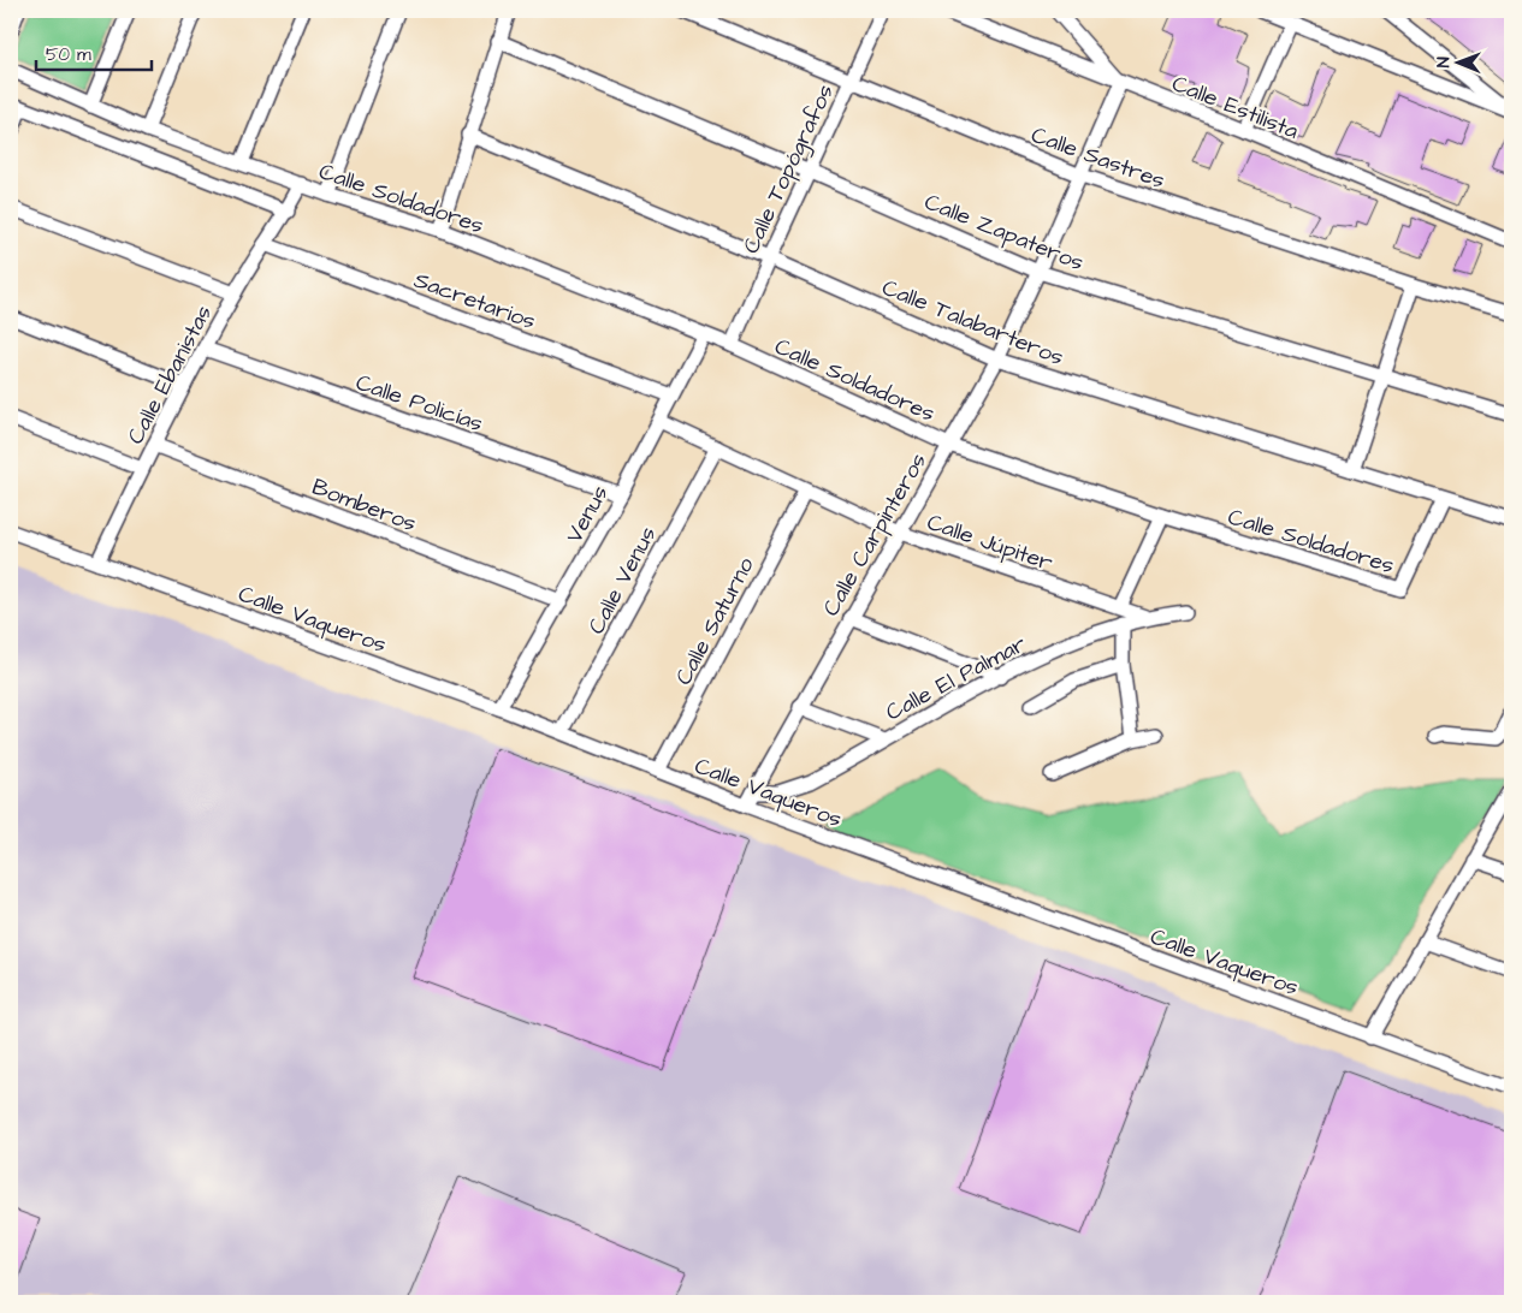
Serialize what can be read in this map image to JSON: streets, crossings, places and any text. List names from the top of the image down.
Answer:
{
  "streets": {
    "street": [
      "Calle Estilista",
      "Calle Sastres",
      "Calle Topógrafos",
      "Calle Soldadores",
      "Calle Zapateros",
      "Sacretarios",
      "Calle Talabarteros",
      "Calle Ebanistas",
      "Calle Policías",
      "Bomberos",
      "Venus",
      "Calle Carpinteros",
      "Calle Júpiter",
      "Calle Venus",
      "Calle Vaqueros",
      "Calle Saturno",
      "Calle El Palmar"
    ]
  },
  "crossings": [
    ["Calle Estilista", "Calle Carpinteros"],
    ["Calle Sastres", "Calle Topógrafos"],
    ["Calle Sastres", "Calle Carpinteros"],
    ["Calle Topógrafos", "Calle Soldadores"],
    ["Calle Topógrafos", "Calle Zapateros"],
    ["Calle Topógrafos", "Calle Talabarteros"],
    ["Calle Soldadores", "Calle Talabarteros"],
    ["Calle Soldadores", "Calle Ebanistas"],
    ["Calle Soldadores", "Venus"],
    ["Calle Soldadores", "Calle Carpinteros"],
    ["Calle Zapateros", "Calle Carpinteros"],
    ["Sacretarios", "Calle Ebanistas"],
    ["Sacretarios", "Venus"],
    ["Calle Talabarteros", "Calle Carpinteros"],
    ["Calle Ebanistas", "Calle Policías"],
    ["Calle Ebanistas", "Bomberos"],
    ["Calle Ebanistas", "Calle Vaqueros"],
    ["Calle Policías", "Venus"],
    ["Bomberos", "Venus"],
    ["Venus", "Calle Júpiter"],
    ["Venus", "Calle Vaqueros"],
    ["Calle Carpinteros", "Calle Júpiter"],
    ["Calle Carpinteros", "Calle Vaqueros"],
    ["Calle Carpinteros", "Calle El Palmar"],
    ["Calle Júpiter", "Calle Venus"],
    ["Calle Júpiter", "Calle Saturno"],
    ["Calle Júpiter", "Calle El Palmar"],
    ["Calle Venus", "Calle Vaqueros"],
    ["Calle Vaqueros", "Calle Saturno"]
  ],
  "scale_bar": "50 m",
  "north": "left"
}
